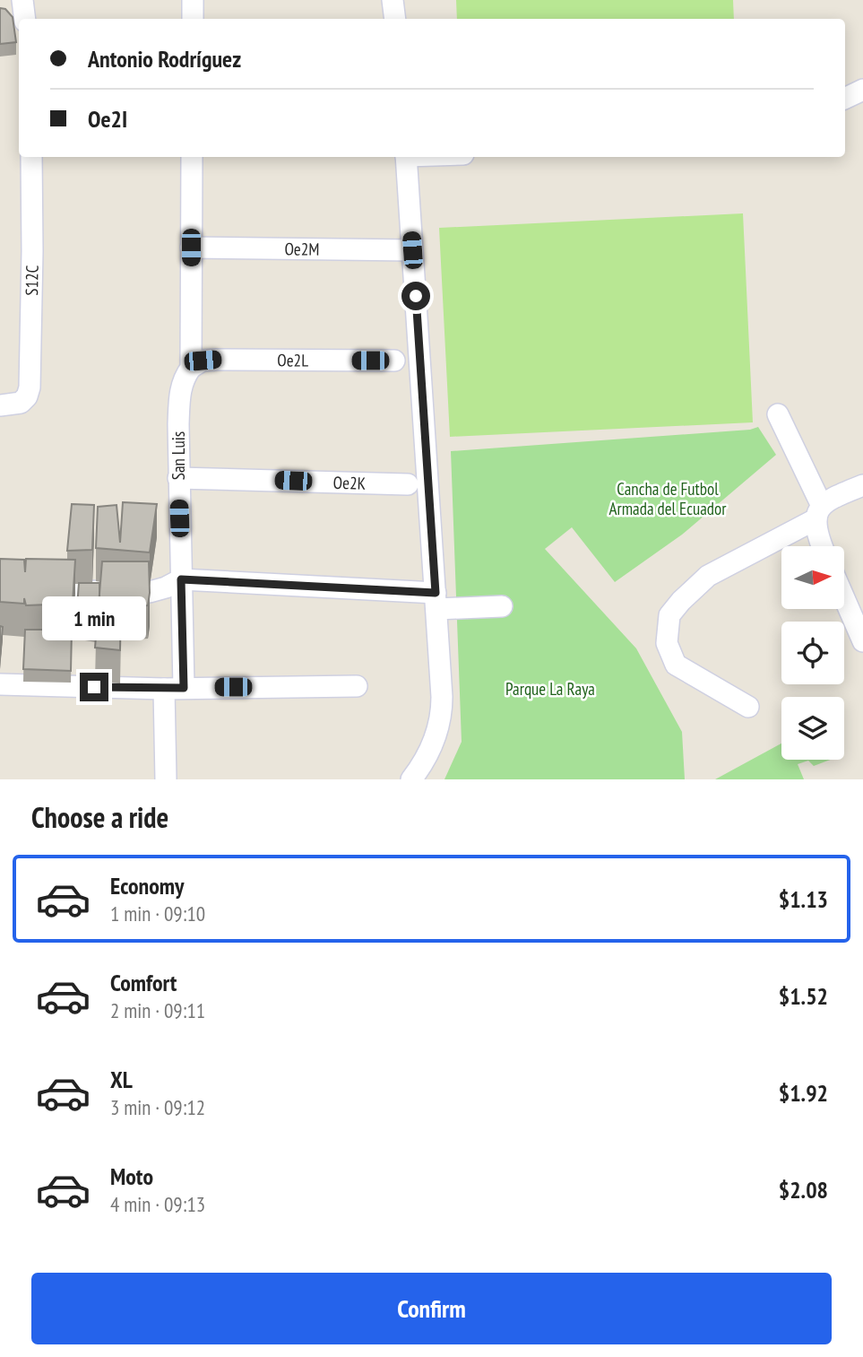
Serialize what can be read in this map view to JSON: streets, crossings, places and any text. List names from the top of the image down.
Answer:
{
  "streets": {
    "street": [
      "Oe2M",
      "S12C",
      "Oe2L",
      "San Luis",
      "Oe2K"
    ]
  },
  "crossings": [
    ["Oe2M", "San Luis"],
    ["Oe2L", "San Luis"],
    ["San Luis", "Oe2K"]
  ],
  "parks": ["Cancha de Futbol Armada del Ecuador", "Parque La Raya"],
  "north": "right",
  "page": {
    "banner": ["Antonio Rodríguez", "Oe2I"],
    "bubble": "1 min",
    "heading": "Choose a ride",
    "list": [
      {
        "name": "Economy",
        "note": "1 min · 09:10",
        "value": "$1.13"
      },
      {
        "name": "Comfort",
        "note": "2 min · 09:11",
        "value": "$1.52"
      },
      {
        "name": "XL",
        "note": "3 min · 09:12",
        "value": "$1.92"
      },
      {
        "name": "Moto",
        "note": "4 min · 09:13",
        "value": "$2.08"
      }
    ],
    "buttons": "Confirm"
  }
}
